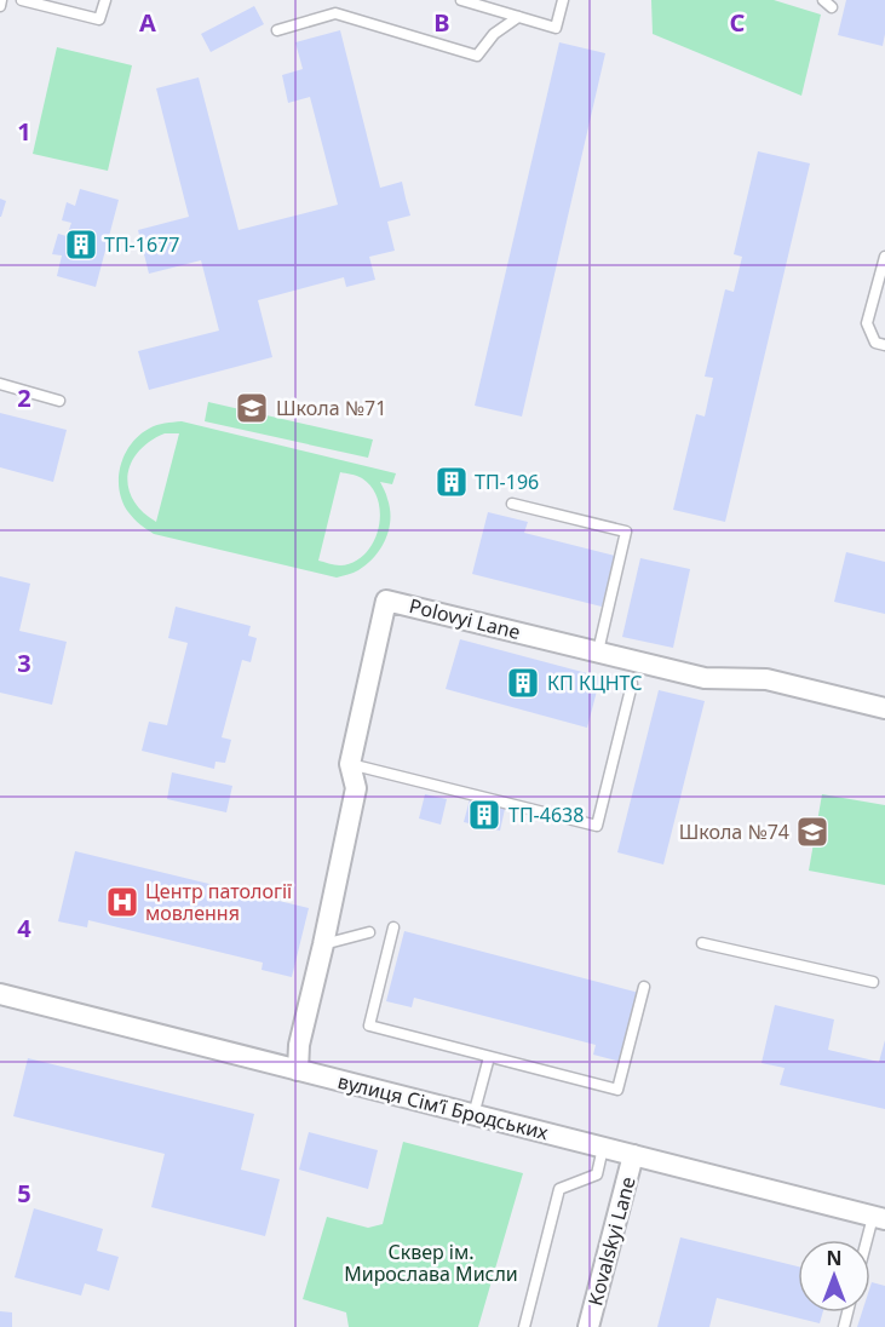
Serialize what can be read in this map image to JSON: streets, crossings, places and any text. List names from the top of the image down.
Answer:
{
  "streets": {
    "street": ["Polovyi Lane", "вулиця Сімʼї Бродських", "Kovalskyi Lane"]
  },
  "crossings": [
    ["Polovyi Lane", "вулиця Сімʼї Бродських"],
    ["вулиця Сімʼї Бродських", "Kovalskyi Lane"]
  ],
  "parks": ["Сквер ім. Мирослава Мисли"],
  "places": {
    "building": [
      "ТП-1677",
      "ТП-196",
      "КП КЦНТС",
      "ТП-4638"
    ],
    "school or university": ["Школа №71", "Школа №74"],
    "hospital": ["Центр патології мовлення"]
  },
  "north": "top",
  "grid": {
    "columns": ["A", "B", "C"],
    "rows": [
      "1",
      "2",
      "3",
      "4",
      "5"
    ]
  }
}
